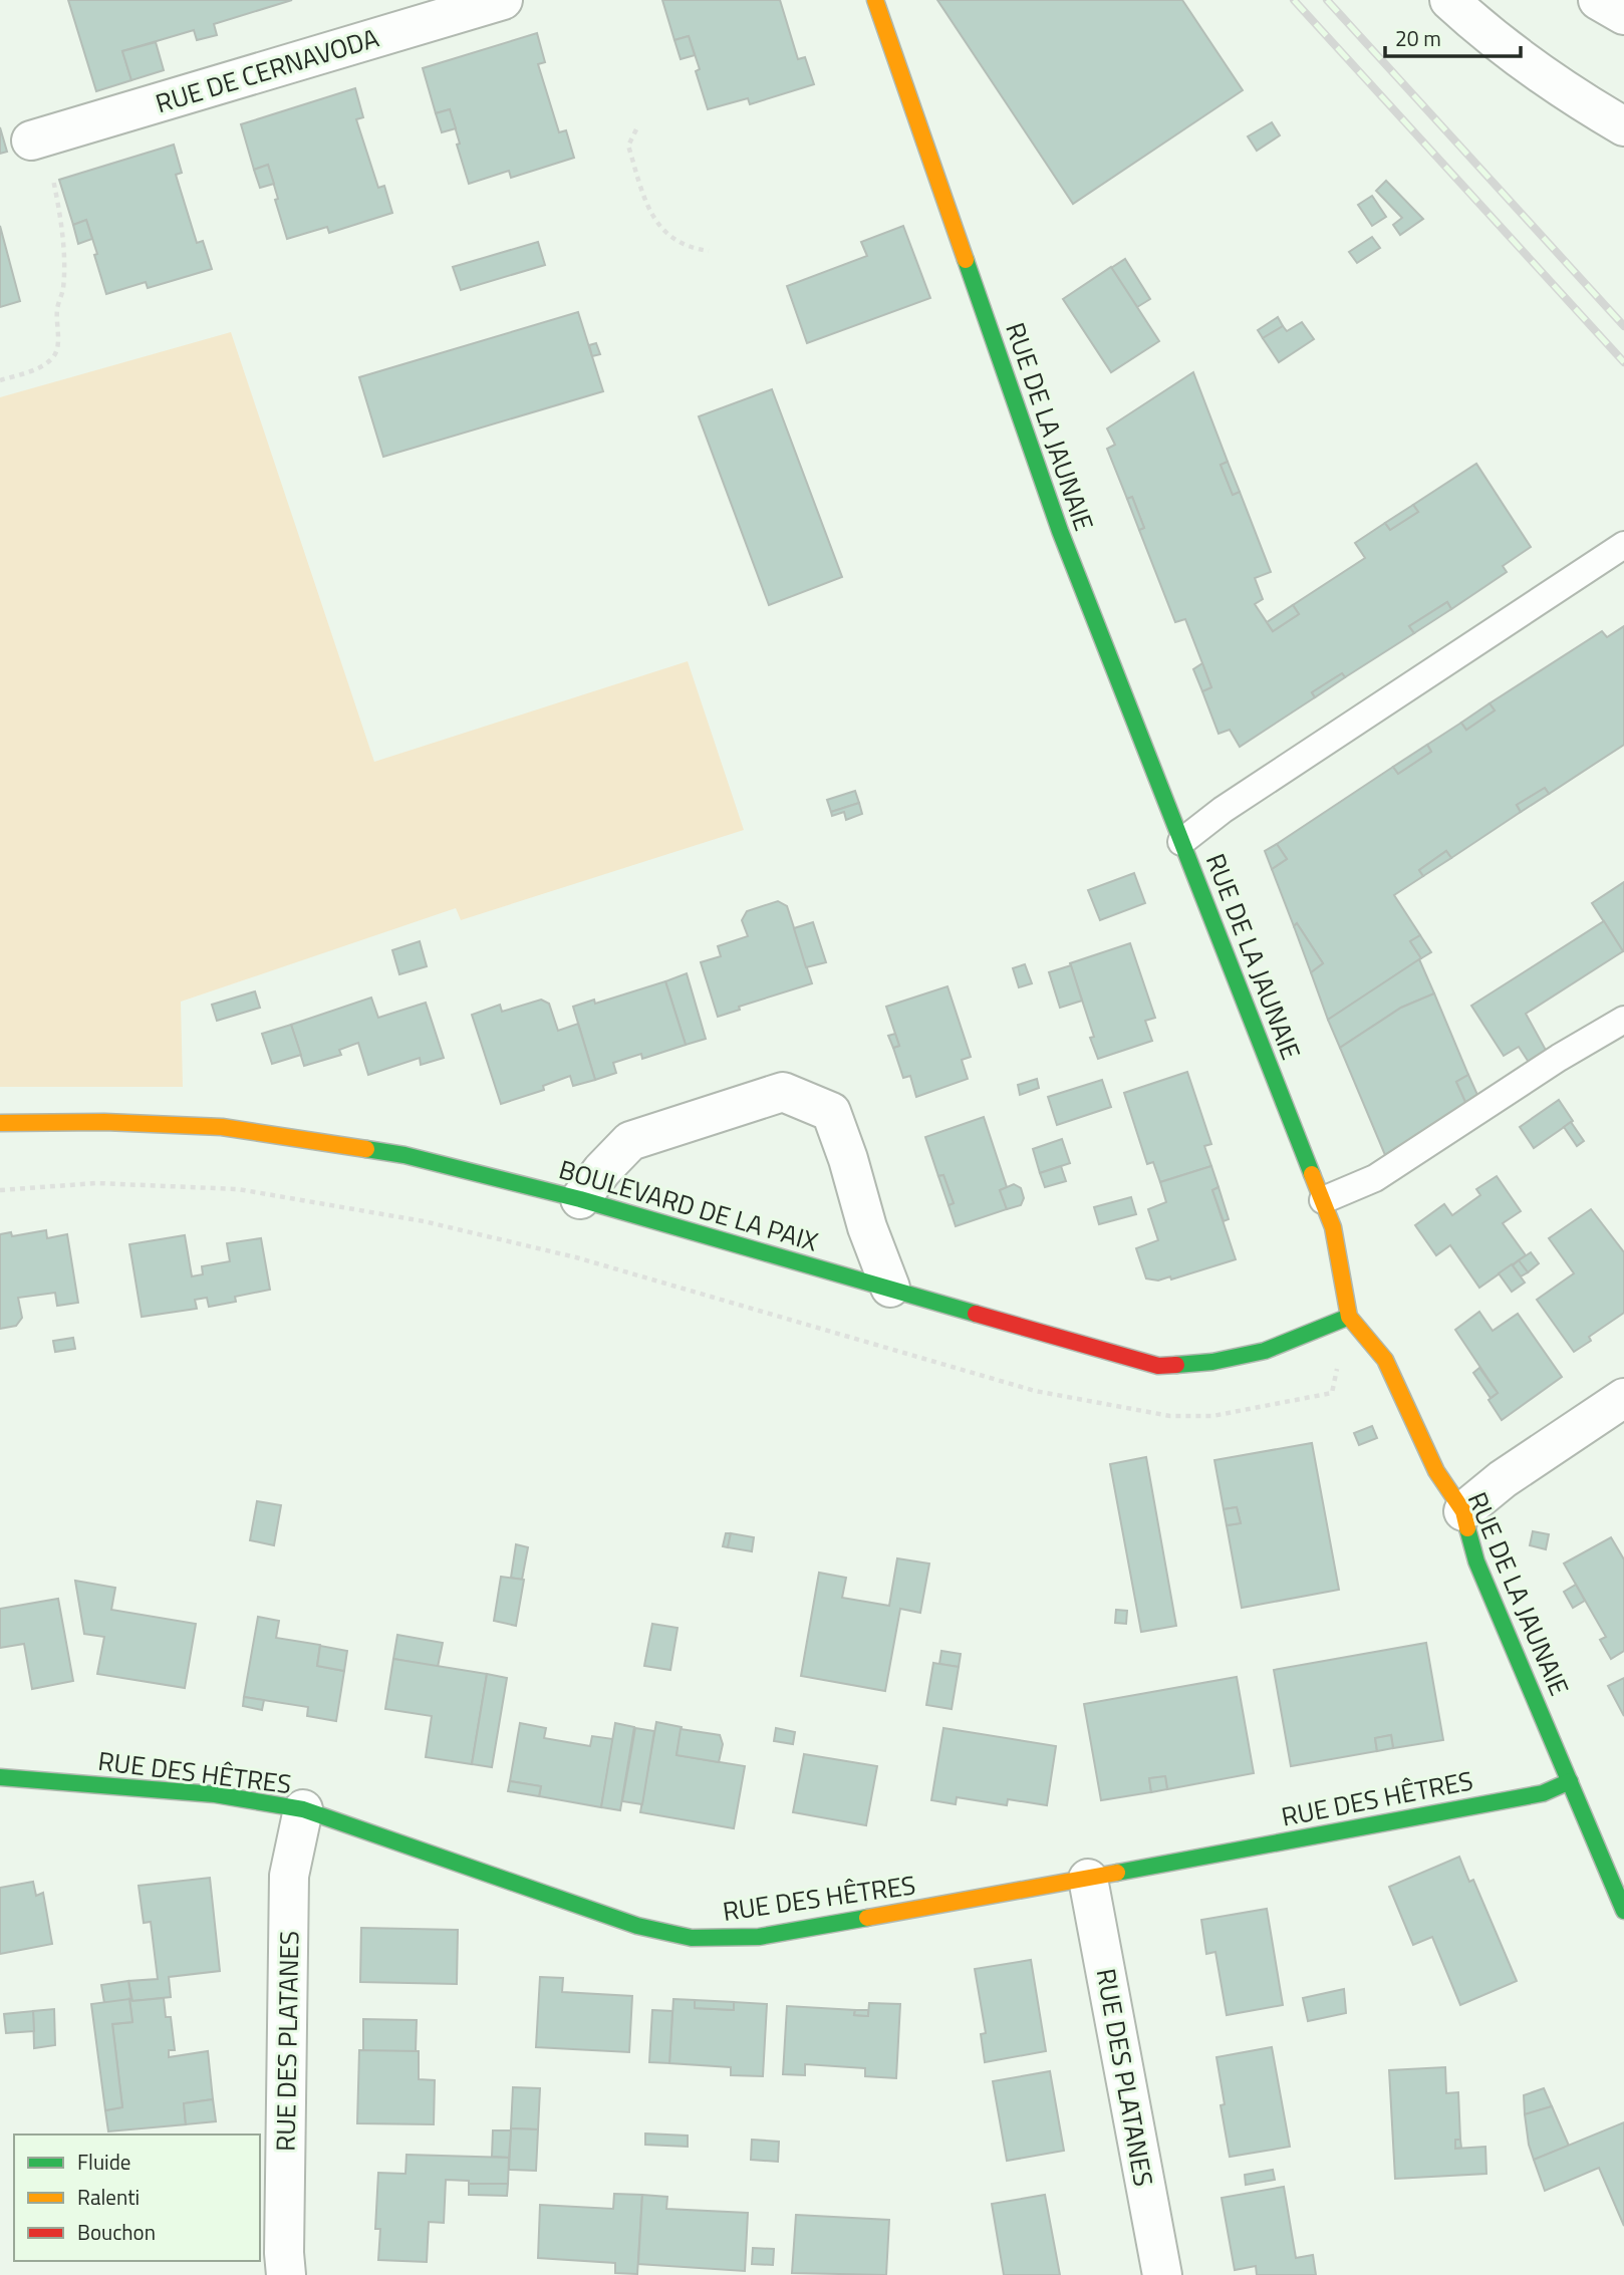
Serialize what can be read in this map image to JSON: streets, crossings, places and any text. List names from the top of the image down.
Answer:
{
  "streets": {
    "street": [
      "RUE DE CERNAVODA",
      "RUE DE LA JAUNAIE",
      "BOULEVARD DE LA PAIX",
      "RUE DES HÊTRES",
      "RUE DES PLATANES"
    ]
  },
  "crossings": [
    ["RUE DE LA JAUNAIE", "BOULEVARD DE LA PAIX"],
    ["RUE DE LA JAUNAIE", "RUE DES HÊTRES"],
    ["RUE DES HÊTRES", "RUE DES PLATANES"]
  ],
  "legend": ["Fluide", "Ralenti", "Bouchon"],
  "scale_bar": "20 m"
}
